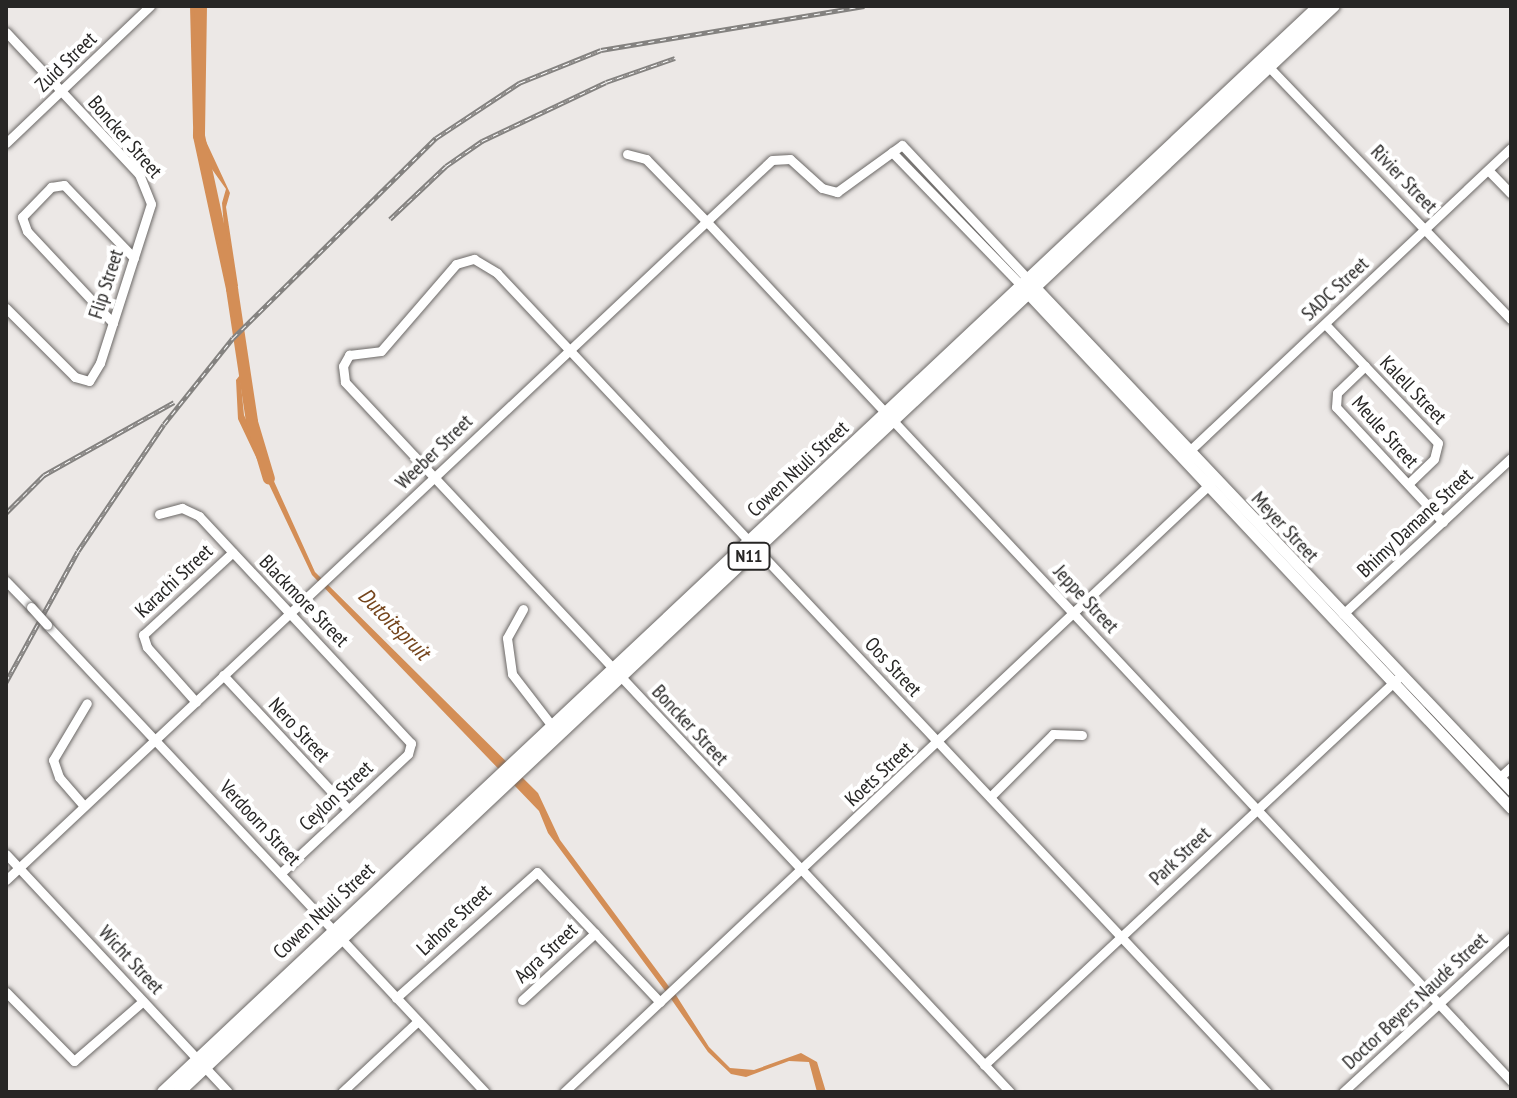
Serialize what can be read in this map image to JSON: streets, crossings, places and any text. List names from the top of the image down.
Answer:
{
  "streets": {
    "highway": ["Cowen Ntuli Street", "N11"],
    "main road": ["Meyer Street"],
    "street": [
      "Zuid Street",
      "Boncker Street",
      "Rivier Street",
      "Flip Street",
      "SADC Street",
      "Kalell Street",
      "Meule Street",
      "Weeber Street",
      "Bhimy Damane Street",
      "Karachi Street",
      "Jeppe Street",
      "Blackmore Street",
      "Oos Street",
      "Nero Street",
      "Koets Street",
      "Ceylon Street",
      "Verdoorn Street",
      "Park Street",
      "Lahore Street",
      "Agra Street",
      "Wicht Street",
      "Doctor Beyers Naudé Street"
    ]
  },
  "crossings": [
    ["Zuid Street", "Boncker Street"],
    ["Boncker Street", "Flip Street"],
    ["Boncker Street", "Weeber Street"],
    ["Boncker Street", "Cowen Ntuli Street"],
    ["Boncker Street", "Oos Street"],
    ["Boncker Street", "Koets Street"],
    ["Boncker Street", "Park Street"],
    ["Rivier Street", "SADC Street"],
    ["Rivier Street", "Cowen Ntuli Street"],
    ["SADC Street", "Kalell Street"],
    ["SADC Street", "Meyer Street"],
    ["Kalell Street", "Meule Street"],
    ["Meule Street", "Bhimy Damane Street"],
    ["Weeber Street", "Meyer Street"],
    ["Weeber Street", "Karachi Street"],
    ["Weeber Street", "Jeppe Street"],
    ["Weeber Street", "Blackmore Street"],
    ["Weeber Street", "Oos Street"],
    ["Weeber Street", "Nero Street"],
    ["Weeber Street", "Verdoorn Street"],
    ["Weeber Street", "Wicht Street"],
    ["Cowen Ntuli Street", "Meyer Street"],
    ["Cowen Ntuli Street", "Jeppe Street"],
    ["Cowen Ntuli Street", "Oos Street"],
    ["Cowen Ntuli Street", "Verdoorn Street"],
    ["Cowen Ntuli Street", "Wicht Street"],
    ["Bhimy Damane Street", "Meyer Street"],
    ["Meyer Street", "Koets Street"],
    ["Meyer Street", "Park Street"],
    ["Karachi Street", "Blackmore Street"],
    ["Jeppe Street", "Koets Street"],
    ["Jeppe Street", "Park Street"],
    ["Jeppe Street", "Doctor Beyers Naudé Street"],
    ["Blackmore Street", "Ceylon Street"],
    ["Oos Street", "Koets Street"],
    ["Oos Street", "Park Street"],
    ["Nero Street", "Ceylon Street"],
    ["Ceylon Street", "Verdoorn Street"],
    ["Verdoorn Street", "Lahore Street"],
    ["Lahore Street", "Agra Street"]
  ],
  "water": ["Dutoitspruit"]
}
